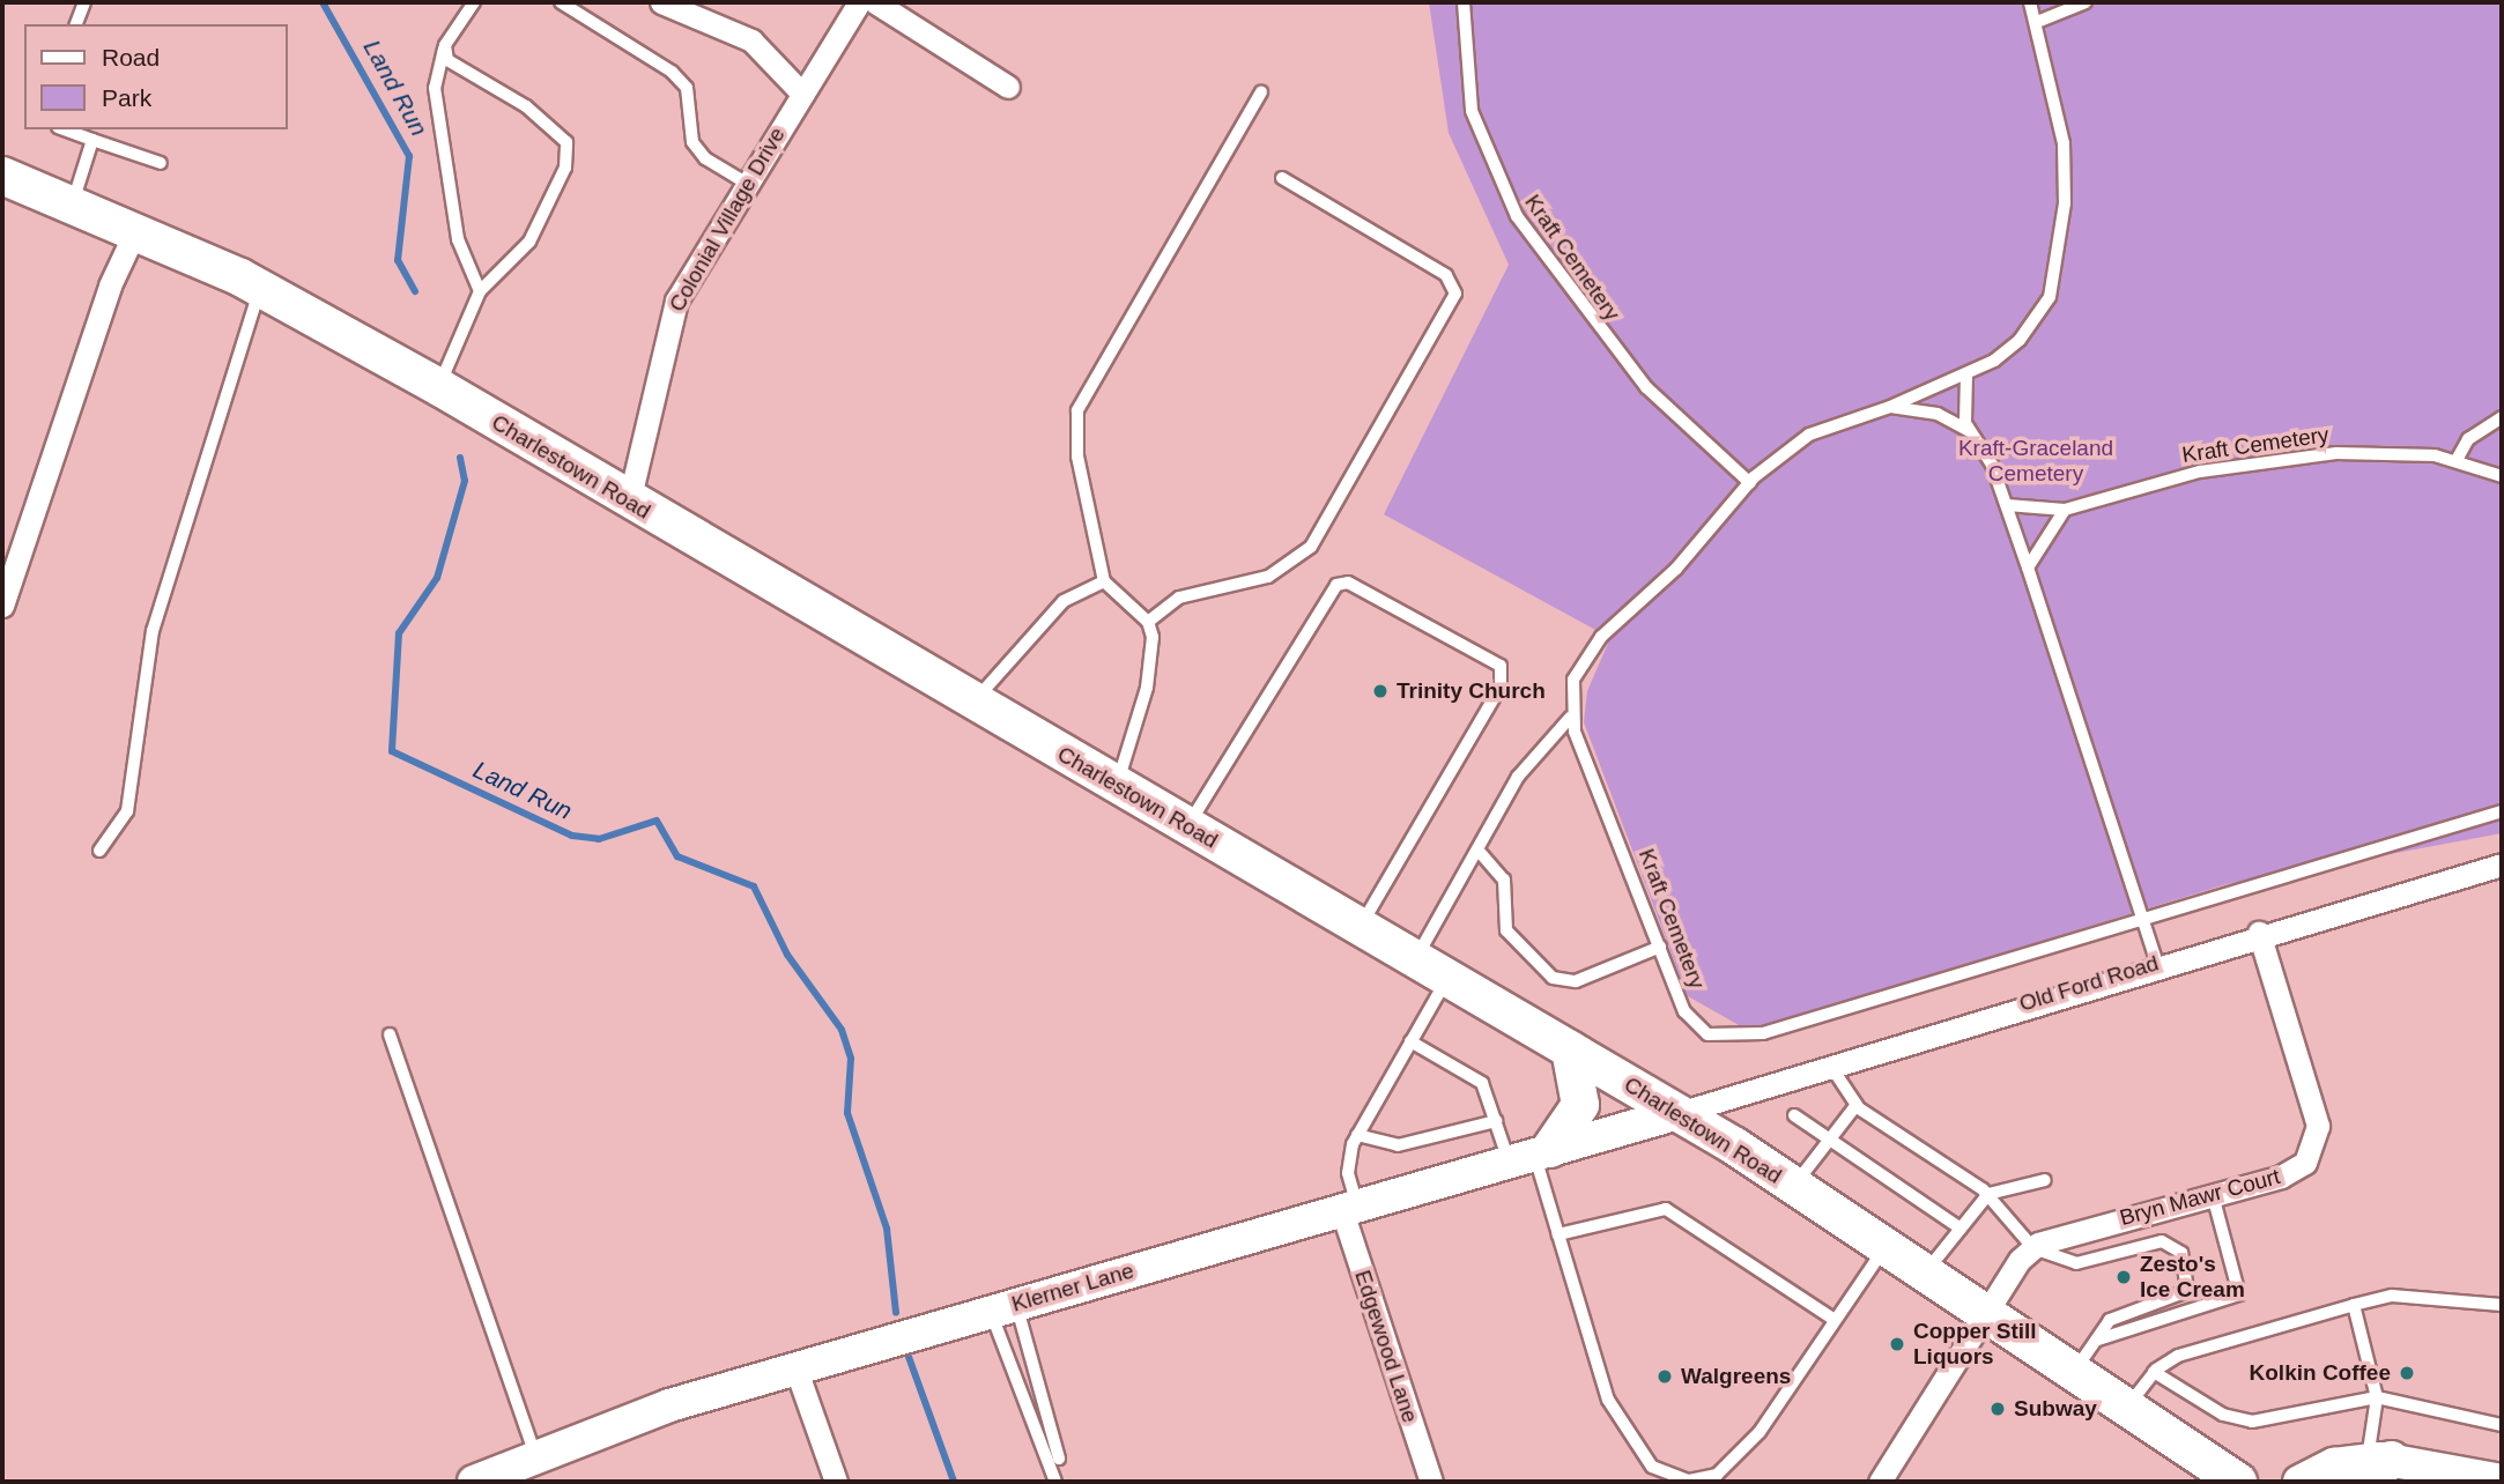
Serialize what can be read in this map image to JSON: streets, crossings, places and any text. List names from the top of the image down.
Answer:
{
  "streets": {
    "main road": ["Charlestown Road"],
    "street": [
      "Colonial Village Drive",
      "Old Ford Road",
      "Bryn Mawr Court",
      "Klerner Lane",
      "Edgewood Lane"
    ],
    "lane": ["Kraft Cemetery"]
  },
  "crossings": [
    ["Colonial Village Drive", "Charlestown Road"],
    ["Charlestown Road", "Old Ford Road"],
    ["Charlestown Road", "Klerner Lane"],
    ["Old Ford Road", "Bryn Mawr Court"],
    ["Old Ford Road", "Klerner Lane"],
    ["Klerner Lane", "Edgewood Lane"]
  ],
  "water": ["Land Run"],
  "parks": ["Kraft-Graceland Cemetery"],
  "places": [
    "Trinity Church",
    "Zesto's Ice Cream",
    "Copper Still Liquors",
    "Kolkin Coffee",
    "Walgreens",
    "Subway"
  ],
  "legend": ["Road", "Park"]
}
